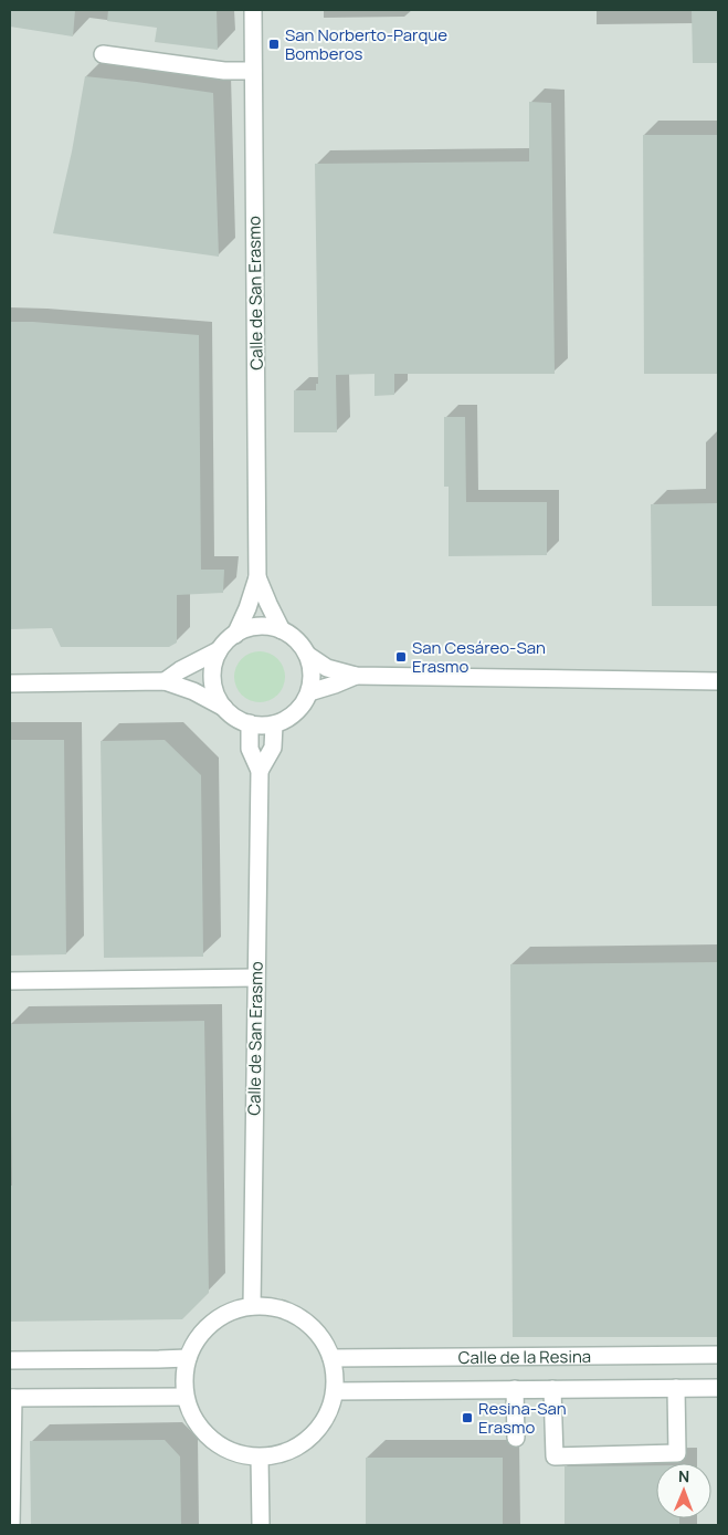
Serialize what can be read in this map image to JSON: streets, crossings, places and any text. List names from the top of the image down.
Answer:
{
  "streets": {
    "street": ["Calle de San Erasmo", "Calle de la Resina"]
  },
  "crossings": [
    ["Calle de San Erasmo", "Calle de la Resina"]
  ],
  "places": {
    "transit": ["San Norberto-Parque Bomberos", "San Cesáreo-San Erasmo", "Resina-San Erasmo"]
  },
  "north": "top"
}
